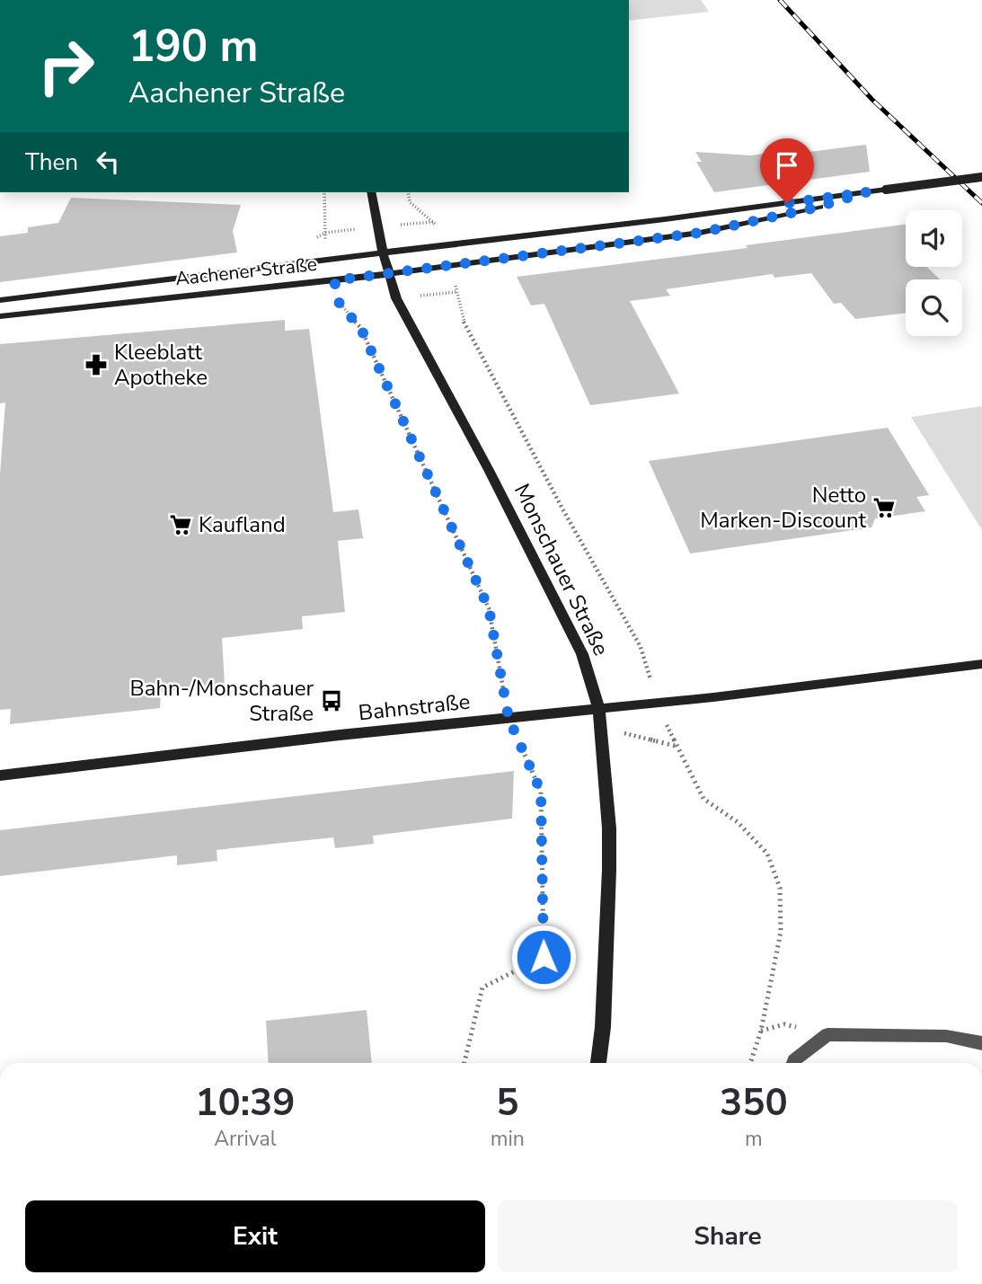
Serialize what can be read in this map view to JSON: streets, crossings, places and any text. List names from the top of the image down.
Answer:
{
  "streets": {
    "main road": ["Aachener Straße", "Monschauer Straße", "Bahnstraße"]
  },
  "crossings": [
    ["Aachener Straße", "Monschauer Straße"],
    ["Monschauer Straße", "Bahnstraße"]
  ],
  "places": {
    "pharmacy": ["Kleeblatt Apotheke"],
    "supermarket": ["Netto Marken-Discount", "Kaufland"],
    "bus stop": ["Bahn-/Monschauer Straße"]
  },
  "page": {
    "turn": ["190 m", "Aachener Straße"],
    "then": "Then",
    "eta": [
      "10:39",
      "Arrival",
      "5",
      "min",
      "350",
      "m"
    ],
    "buttons": ["Exit", "Share"]
  }
}
